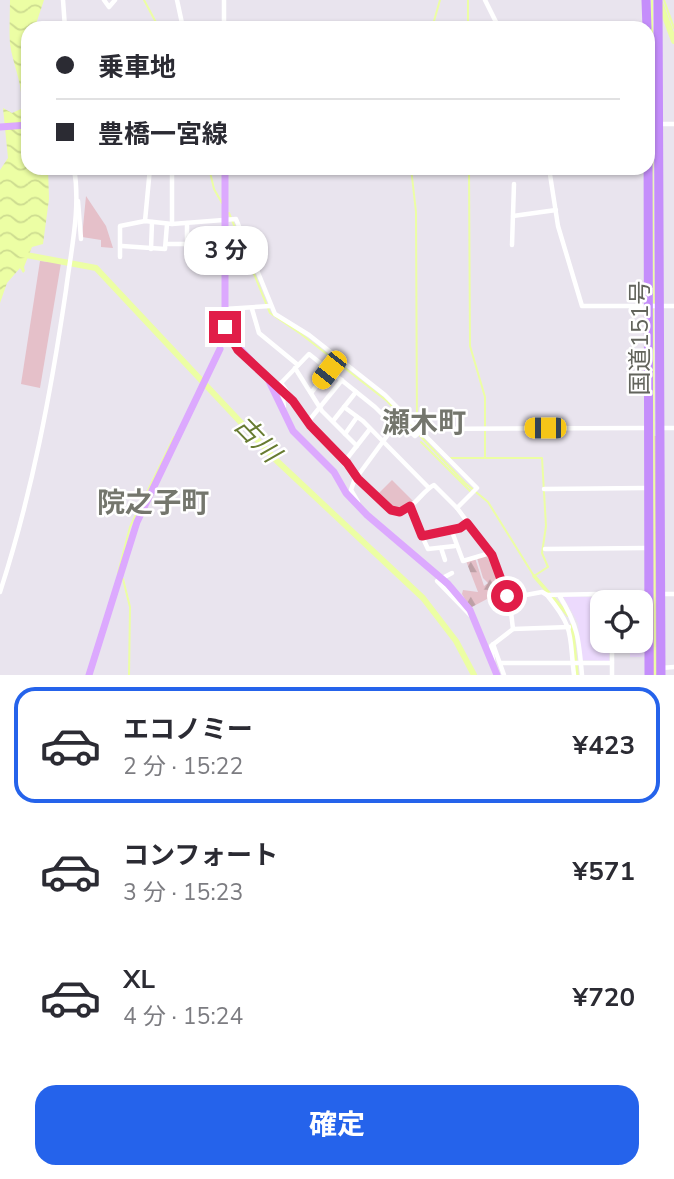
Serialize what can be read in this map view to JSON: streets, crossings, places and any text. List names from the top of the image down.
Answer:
{
  "streets": {
    "highway": ["国道151号"]
  },
  "districts": ["瀬木町", "院之子町"],
  "water": ["古川"],
  "page": {
    "banner": ["乗車地", "豊橋一宮線"],
    "bubble": "3 分",
    "list": [
      {
        "name": "エコノミー",
        "note": "2 分 · 15:22",
        "value": "¥423"
      },
      {
        "name": "コンフォート",
        "note": "3 分 · 15:23",
        "value": "¥571"
      },
      {
        "name": "XL",
        "note": "4 分 · 15:24",
        "value": "¥720"
      }
    ],
    "buttons": "確定"
  }
}
